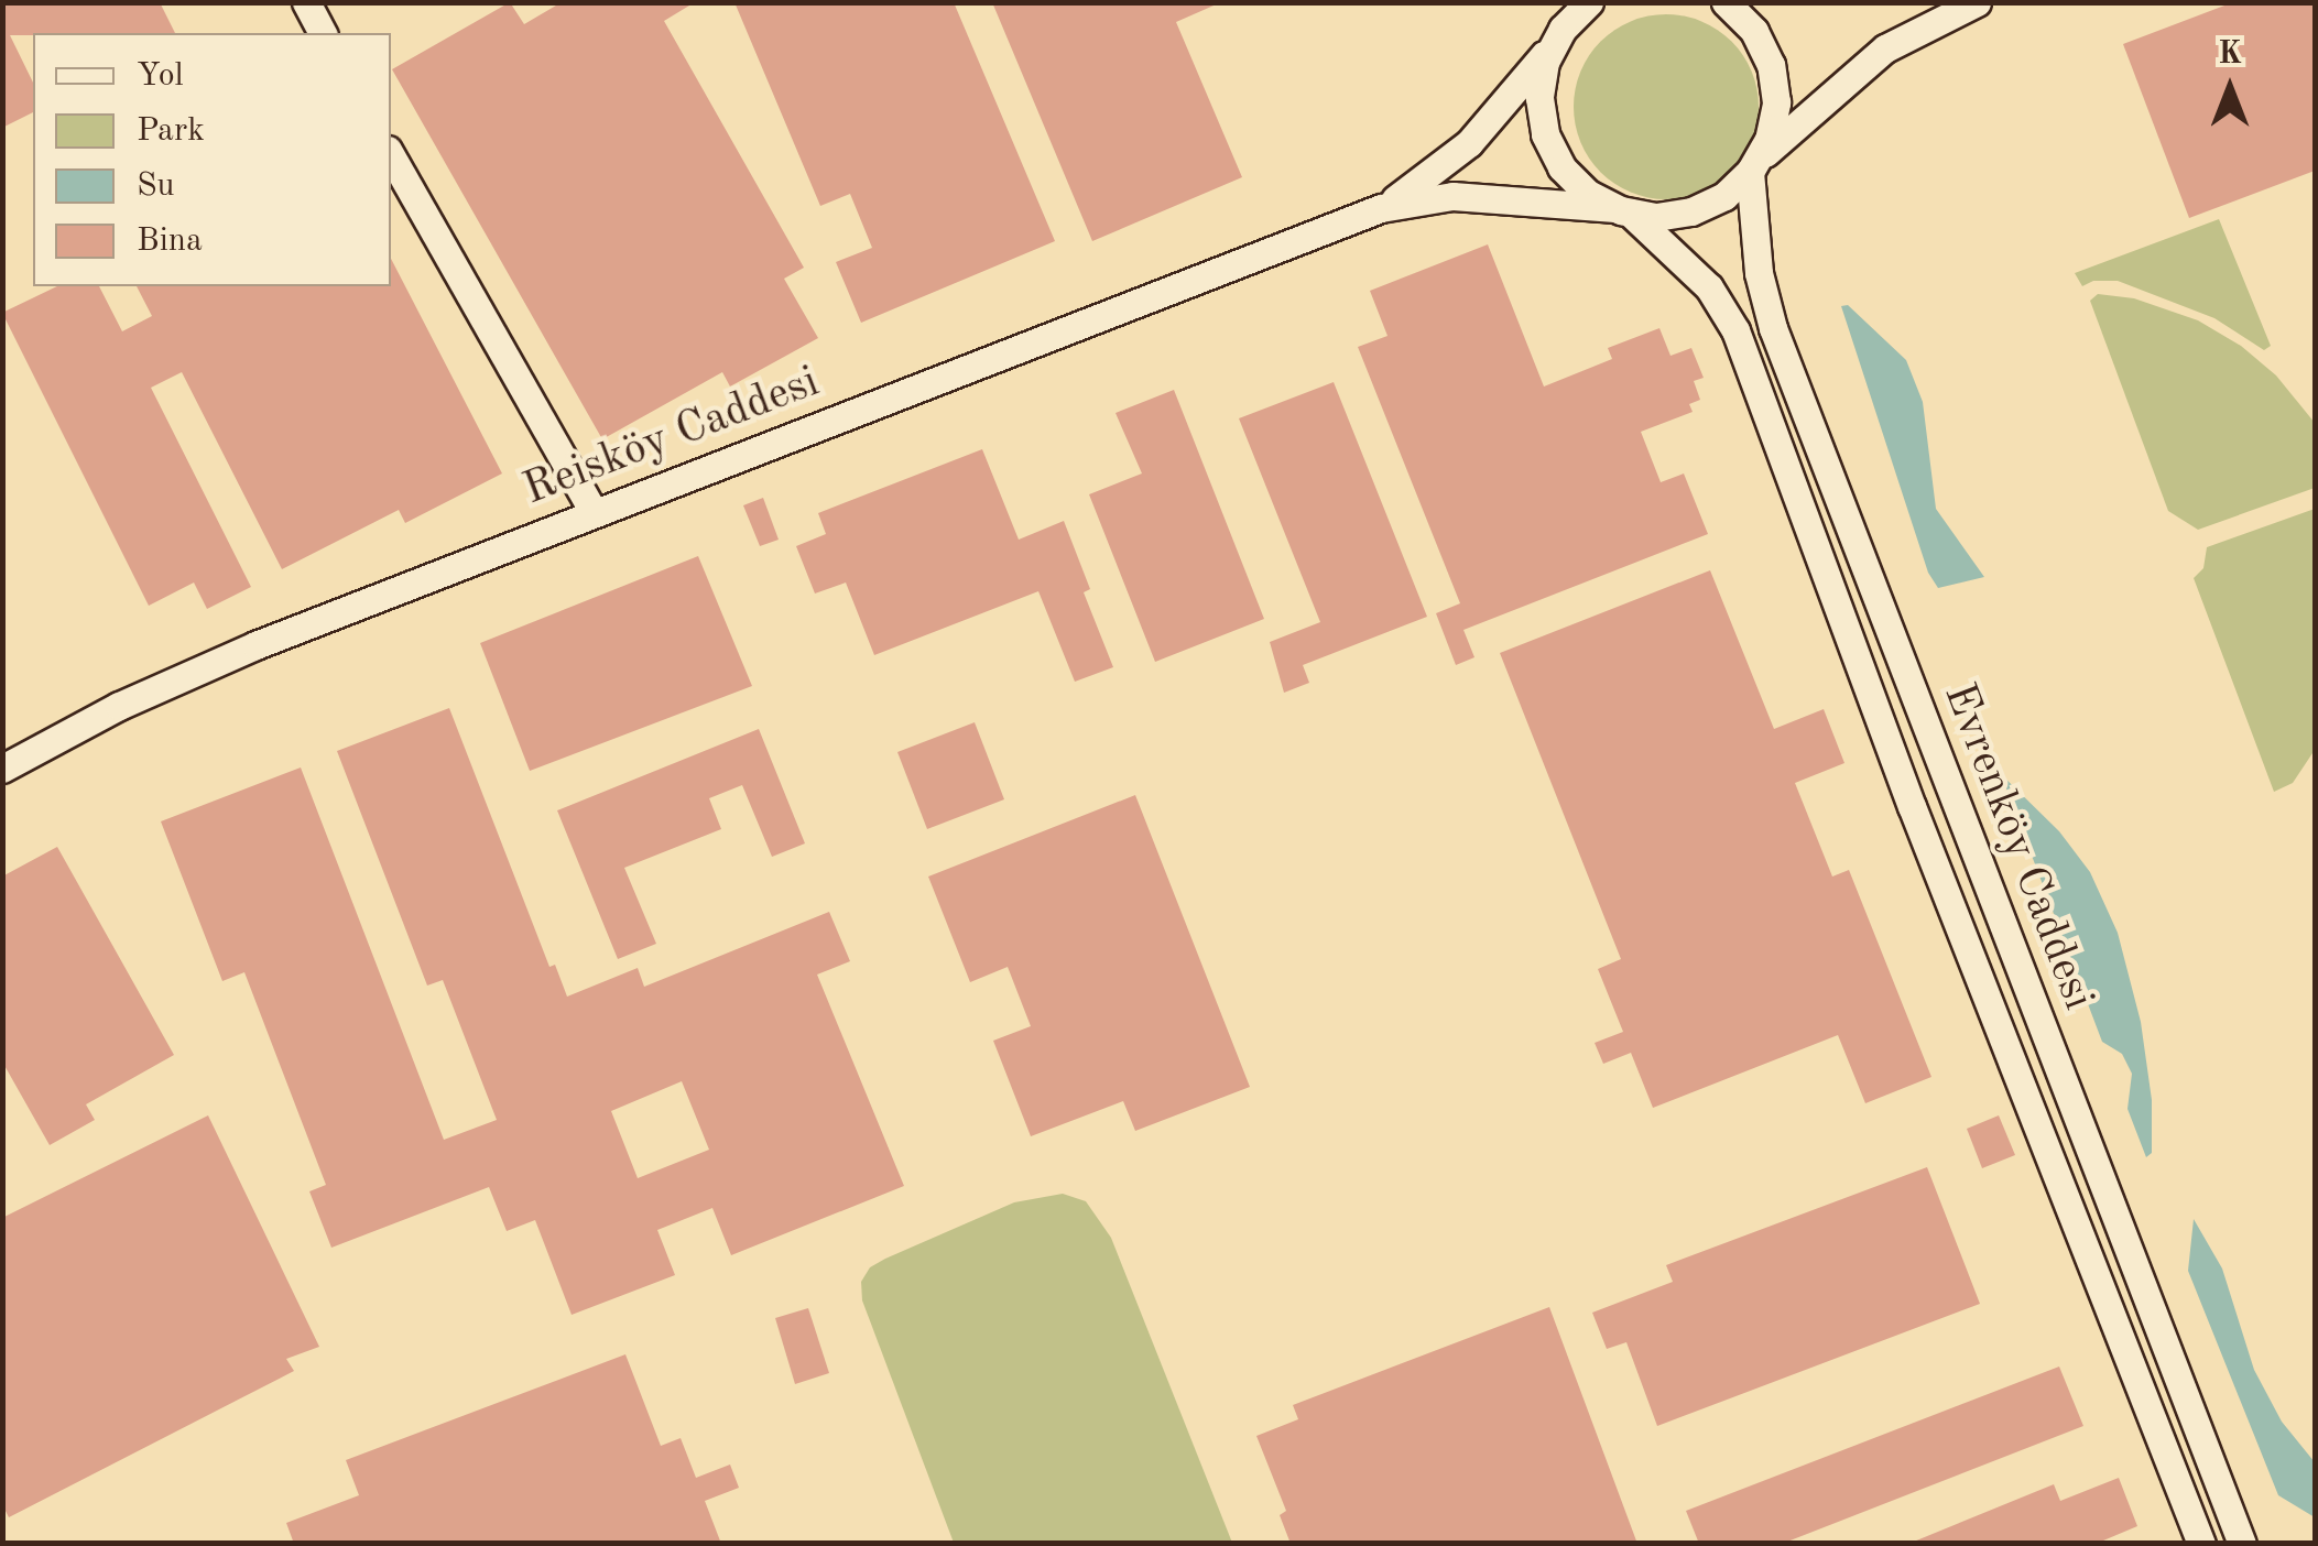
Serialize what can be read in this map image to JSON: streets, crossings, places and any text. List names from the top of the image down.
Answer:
{
  "streets": {
    "main road": ["Reisköy Caddesi", "Evrenköy Caddesi"]
  },
  "crossings": [
    ["Reisköy Caddesi", "Evrenköy Caddesi"]
  ],
  "legend": [
    "Yol",
    "Park",
    "Su",
    "Bina"
  ],
  "north": "top"
}
